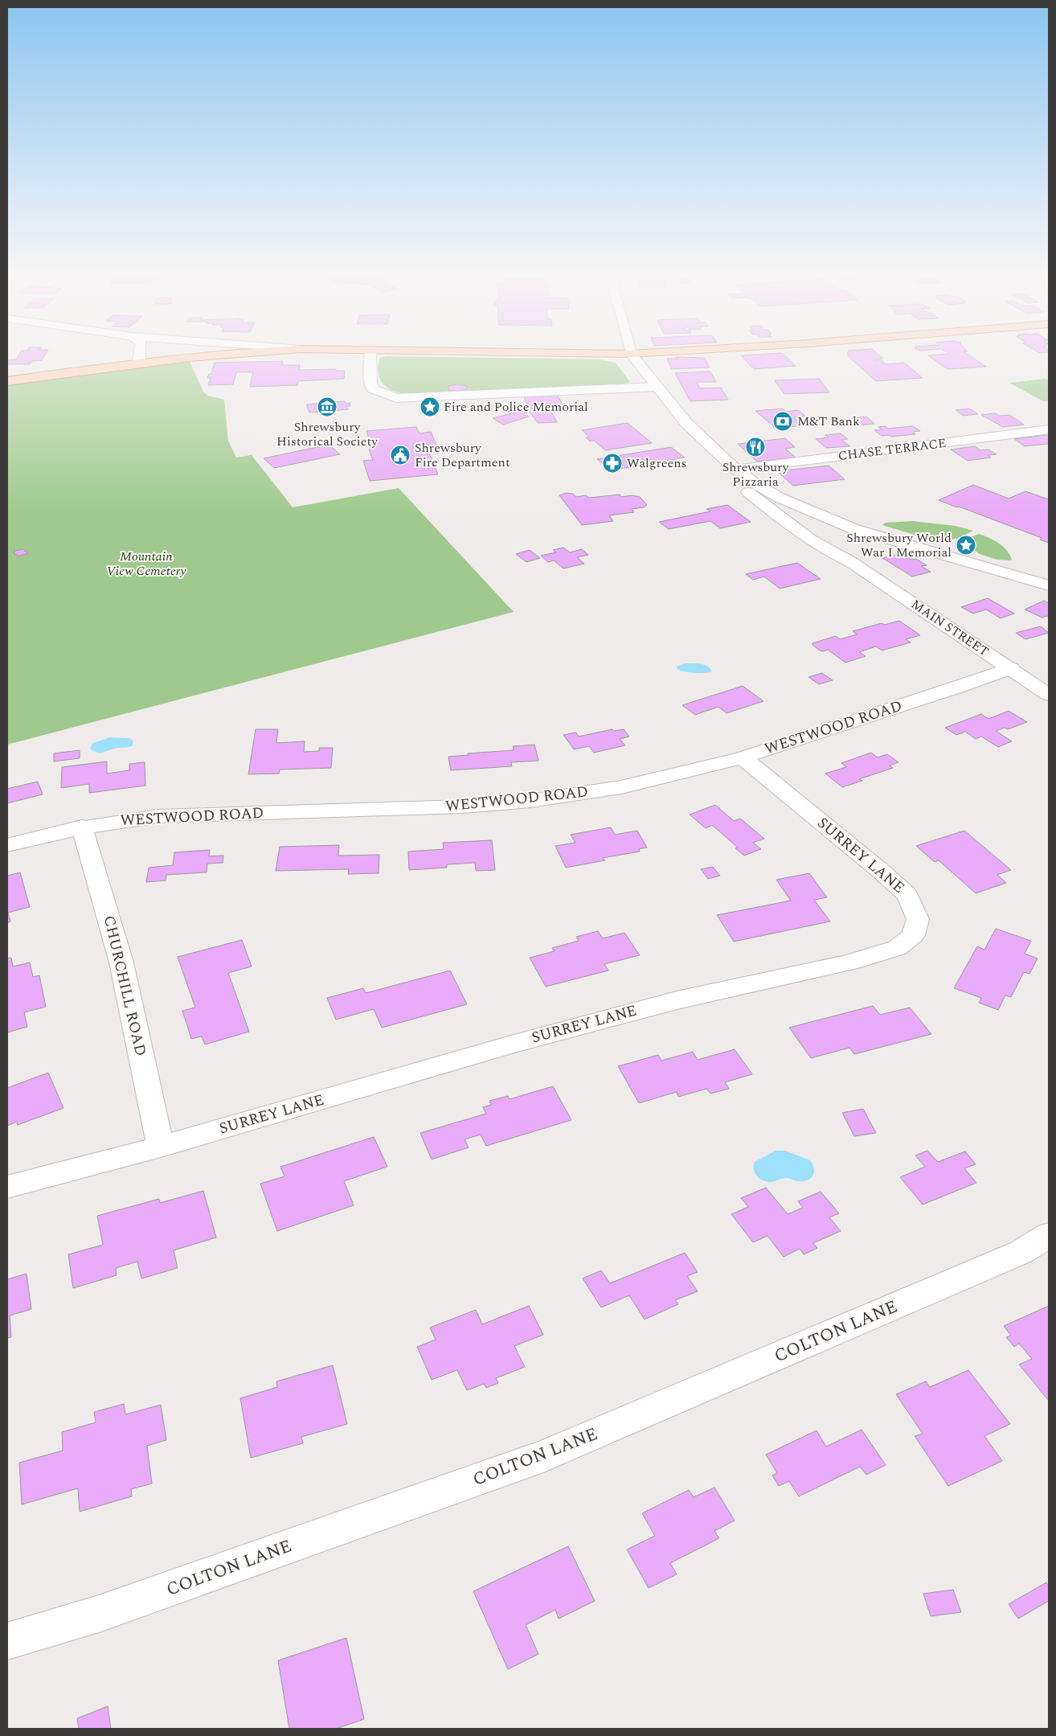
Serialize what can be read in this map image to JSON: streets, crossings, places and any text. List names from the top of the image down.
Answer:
{
  "streets": {
    "street": [
      "CHASE TERRACE",
      "MAIN STREET",
      "WESTWOOD ROAD",
      "SURREY LANE",
      "CHURCHILL ROAD",
      "COLTON LANE"
    ]
  },
  "crossings": [
    ["CHASE TERRACE", "MAIN STREET"],
    ["MAIN STREET", "WESTWOOD ROAD"],
    ["WESTWOOD ROAD", "SURREY LANE"],
    ["WESTWOOD ROAD", "CHURCHILL ROAD"],
    ["SURREY LANE", "CHURCHILL ROAD"]
  ],
  "parks": ["Mountain View Cemetery"],
  "places": {
    "museum": ["Shrewsbury Historical Society"],
    "place": ["Fire and Police Memorial", "Shrewsbury World War I Memorial"],
    "bank": ["M&T Bank"],
    "restaurant": ["Shrewsbury Pizzaria"],
    "public building": ["Shrewsbury Fire Department"],
    "pharmacy": ["Walgreens"]
  }
}
